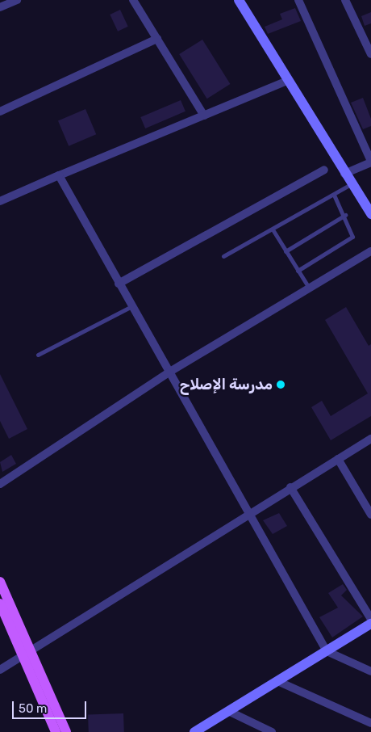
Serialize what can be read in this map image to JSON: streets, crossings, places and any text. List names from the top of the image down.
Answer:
{
  "places": ["مدرسة الإصلاح"],
  "scale_bar": "50 m"
}
